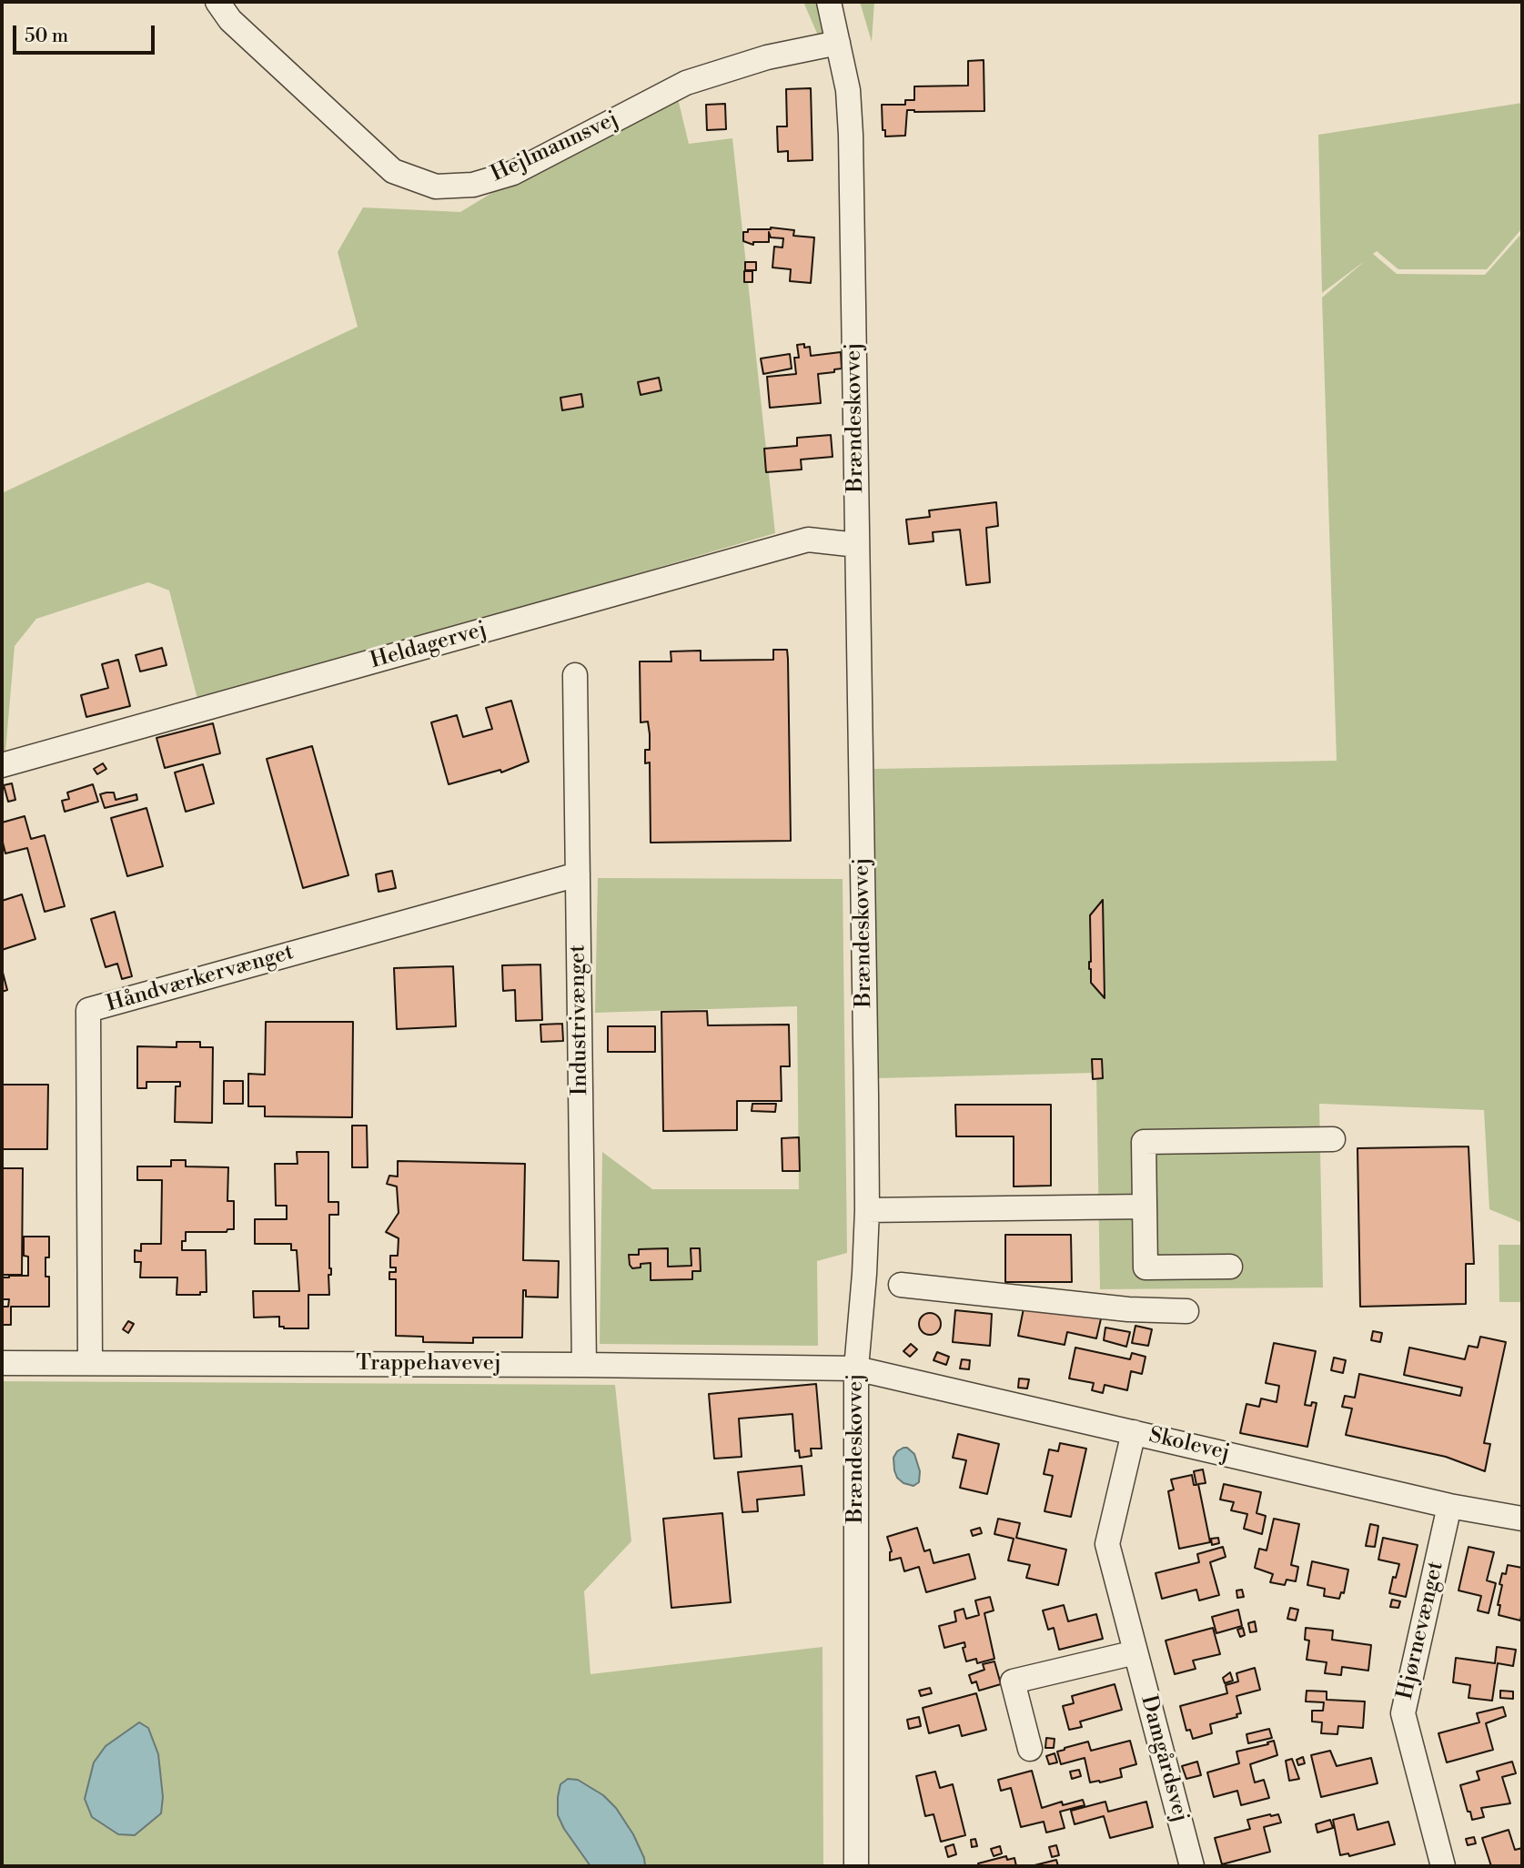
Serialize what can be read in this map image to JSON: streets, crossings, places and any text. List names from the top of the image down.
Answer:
{
  "streets": {
    "street": [
      "Hejlmannsvej",
      "Brændeskovvej",
      "Heldagervej",
      "Håndværkervænget",
      "Industrivænget",
      "Trappehavevej",
      "Skolevej",
      "Hjørnevænget",
      "Damgårdsvej"
    ]
  },
  "crossings": [
    ["Hejlmannsvej", "Brændeskovvej"],
    ["Brændeskovvej", "Heldagervej"],
    ["Brændeskovvej", "Trappehavevej"],
    ["Brændeskovvej", "Skolevej"],
    ["Håndværkervænget", "Industrivænget"],
    ["Håndværkervænget", "Trappehavevej"],
    ["Industrivænget", "Trappehavevej"],
    ["Trappehavevej", "Skolevej"],
    ["Skolevej", "Hjørnevænget"],
    ["Skolevej", "Damgårdsvej"]
  ],
  "scale_bar": "50 m"
}
